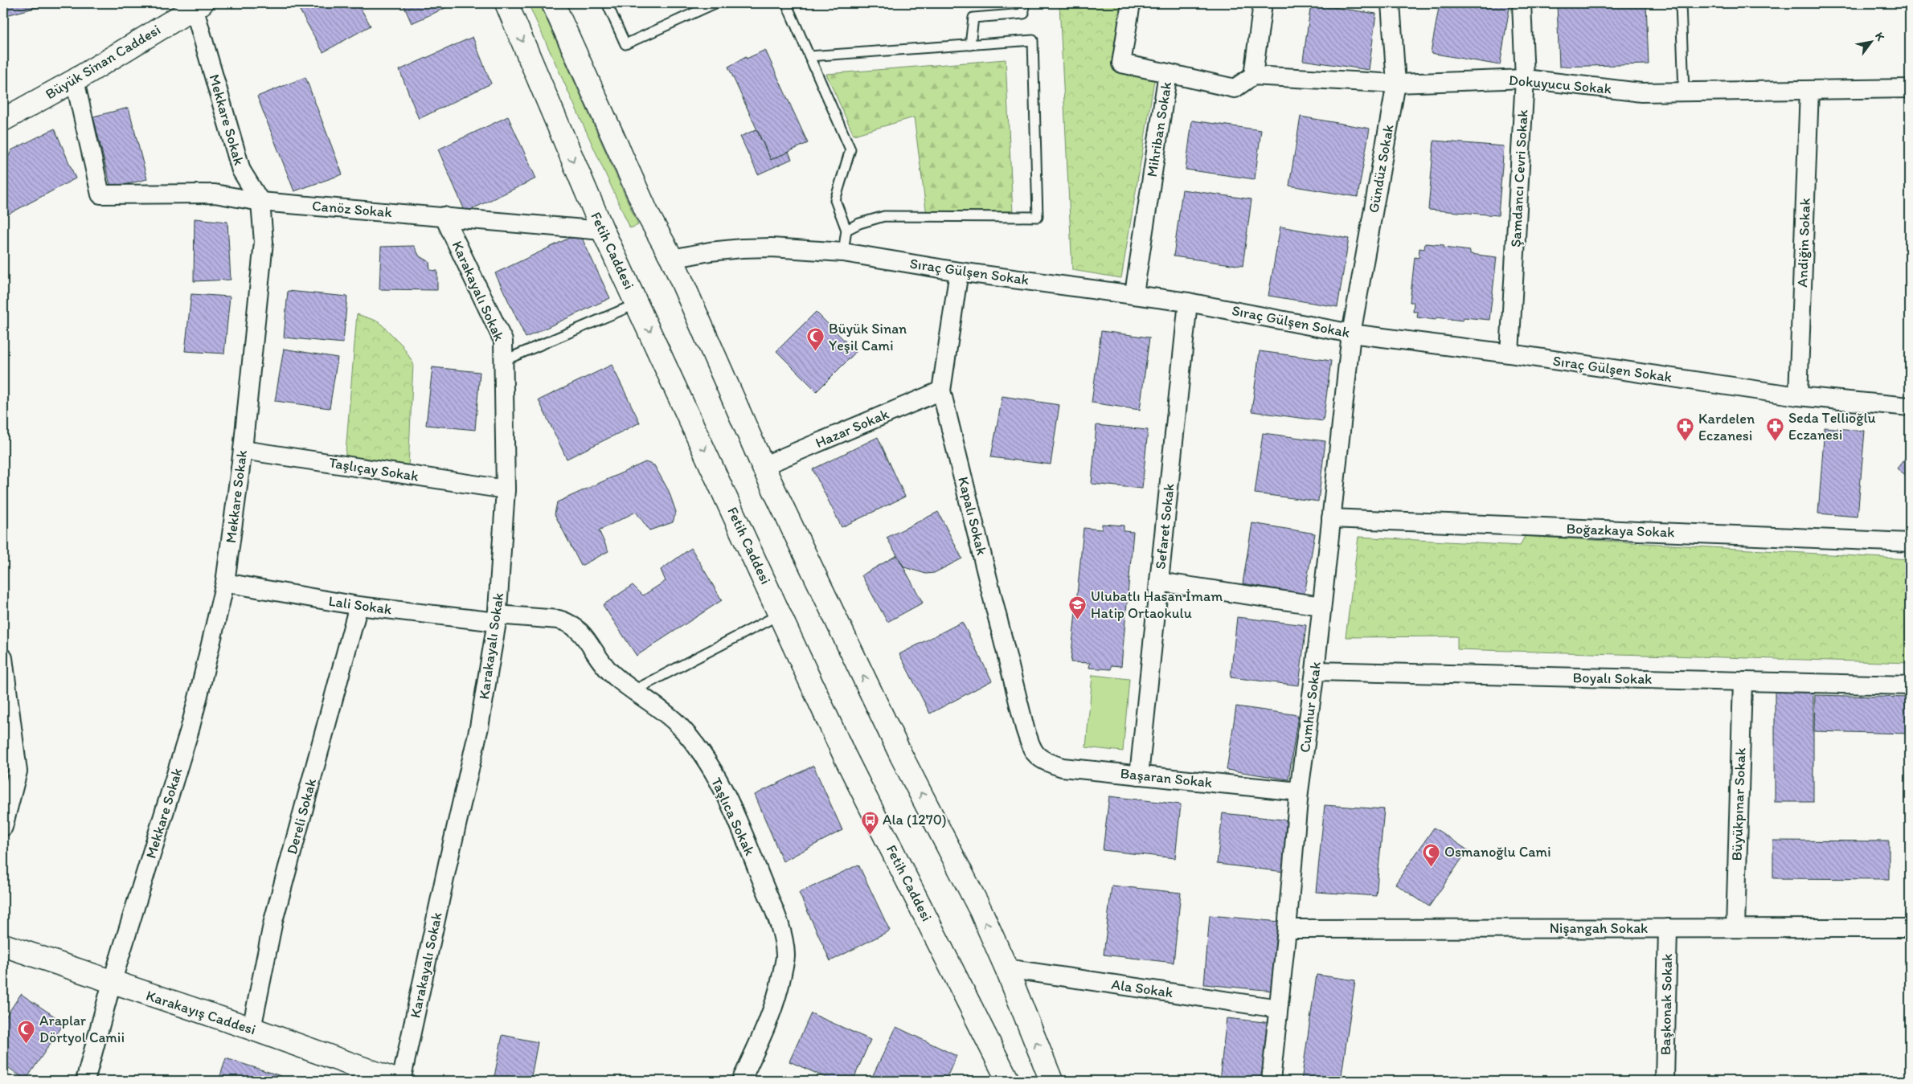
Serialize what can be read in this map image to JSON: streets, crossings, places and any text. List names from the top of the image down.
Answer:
{
  "streets": {
    "main road": ["Büyük Sinan Caddesi", "Fetih Caddesi", "Karakayış Caddesi"],
    "street": [
      "Dokuyucu Sokak",
      "Mekkare Sokak",
      "Mihriban Sokak",
      "Gündüz Sokak",
      "Şamdancı Cevri Sokak",
      "Canöz Sokak",
      "Andiğin Sokak",
      "Sıraç Gülşen Sokak",
      "Karakayalı Sokak",
      "Hazar Sokak",
      "Taşlıçay Sokak",
      "Kapalı Sokak",
      "Sefaret Sokak",
      "Boğazkaya Sokak",
      "Lali Sokak",
      "Boyalı Sokak",
      "Cumhur Sokak",
      "Başaran Sokak",
      "Büyükpınar Sokak",
      "Dereli Sokak",
      "Taşlıca Sokak",
      "Nişangah Sokak",
      "Ala Sokak",
      "Başkonak Sokak"
    ]
  },
  "crossings": [
    ["Büyük Sinan Caddesi", "Mekkare Sokak"],
    ["Büyük Sinan Caddesi", "Canöz Sokak"],
    ["Dokuyucu Sokak", "Gündüz Sokak"],
    ["Dokuyucu Sokak", "Şamdancı Cevri Sokak"],
    ["Dokuyucu Sokak", "Andiğin Sokak"],
    ["Mekkare Sokak", "Canöz Sokak"],
    ["Mekkare Sokak", "Taşlıçay Sokak"],
    ["Mekkare Sokak", "Lali Sokak"],
    ["Mekkare Sokak", "Karakayış Caddesi"],
    ["Mihriban Sokak", "Sıraç Gülşen Sokak"],
    ["Gündüz Sokak", "Sıraç Gülşen Sokak"],
    ["Gündüz Sokak", "Cumhur Sokak"],
    ["Şamdancı Cevri Sokak", "Sıraç Gülşen Sokak"],
    ["Canöz Sokak", "Fetih Caddesi"],
    ["Canöz Sokak", "Karakayalı Sokak"],
    ["Andiğin Sokak", "Sıraç Gülşen Sokak"],
    ["Sıraç Gülşen Sokak", "Kapalı Sokak"],
    ["Sıraç Gülşen Sokak", "Sefaret Sokak"],
    ["Sıraç Gülşen Sokak", "Cumhur Sokak"],
    ["Karakayalı Sokak", "Taşlıçay Sokak"],
    ["Karakayalı Sokak", "Lali Sokak"],
    ["Karakayalı Sokak", "Taşlıca Sokak"],
    ["Hazar Sokak", "Kapalı Sokak"],
    ["Kapalı Sokak", "Başaran Sokak"],
    ["Sefaret Sokak", "Başaran Sokak"],
    ["Boğazkaya Sokak", "Cumhur Sokak"],
    ["Lali Sokak", "Dereli Sokak"],
    ["Lali Sokak", "Taşlıca Sokak"],
    ["Boyalı Sokak", "Cumhur Sokak"],
    ["Boyalı Sokak", "Büyükpınar Sokak"],
    ["Cumhur Sokak", "Başaran Sokak"],
    ["Cumhur Sokak", "Nişangah Sokak"],
    ["Cumhur Sokak", "Ala Sokak"],
    ["Büyükpınar Sokak", "Nişangah Sokak"],
    ["Dereli Sokak", "Karakayış Caddesi"],
    ["Nişangah Sokak", "Başkonak Sokak"]
  ],
  "places": {
    "mosque": ["Büyük Sinan Yeşil Cami", "Osmanoğlu Cami", "Araplar Dörtyol Camii"],
    "pharmacy": ["Seda Tellioğlu Eczanesi", "Kardelen Eczanesi"],
    "school or university": ["Ulubatlı Hasan İmam Hatip Ortaokulu"],
    "bus stop": ["Ala (1270)"]
  },
  "north": "top right"
}
